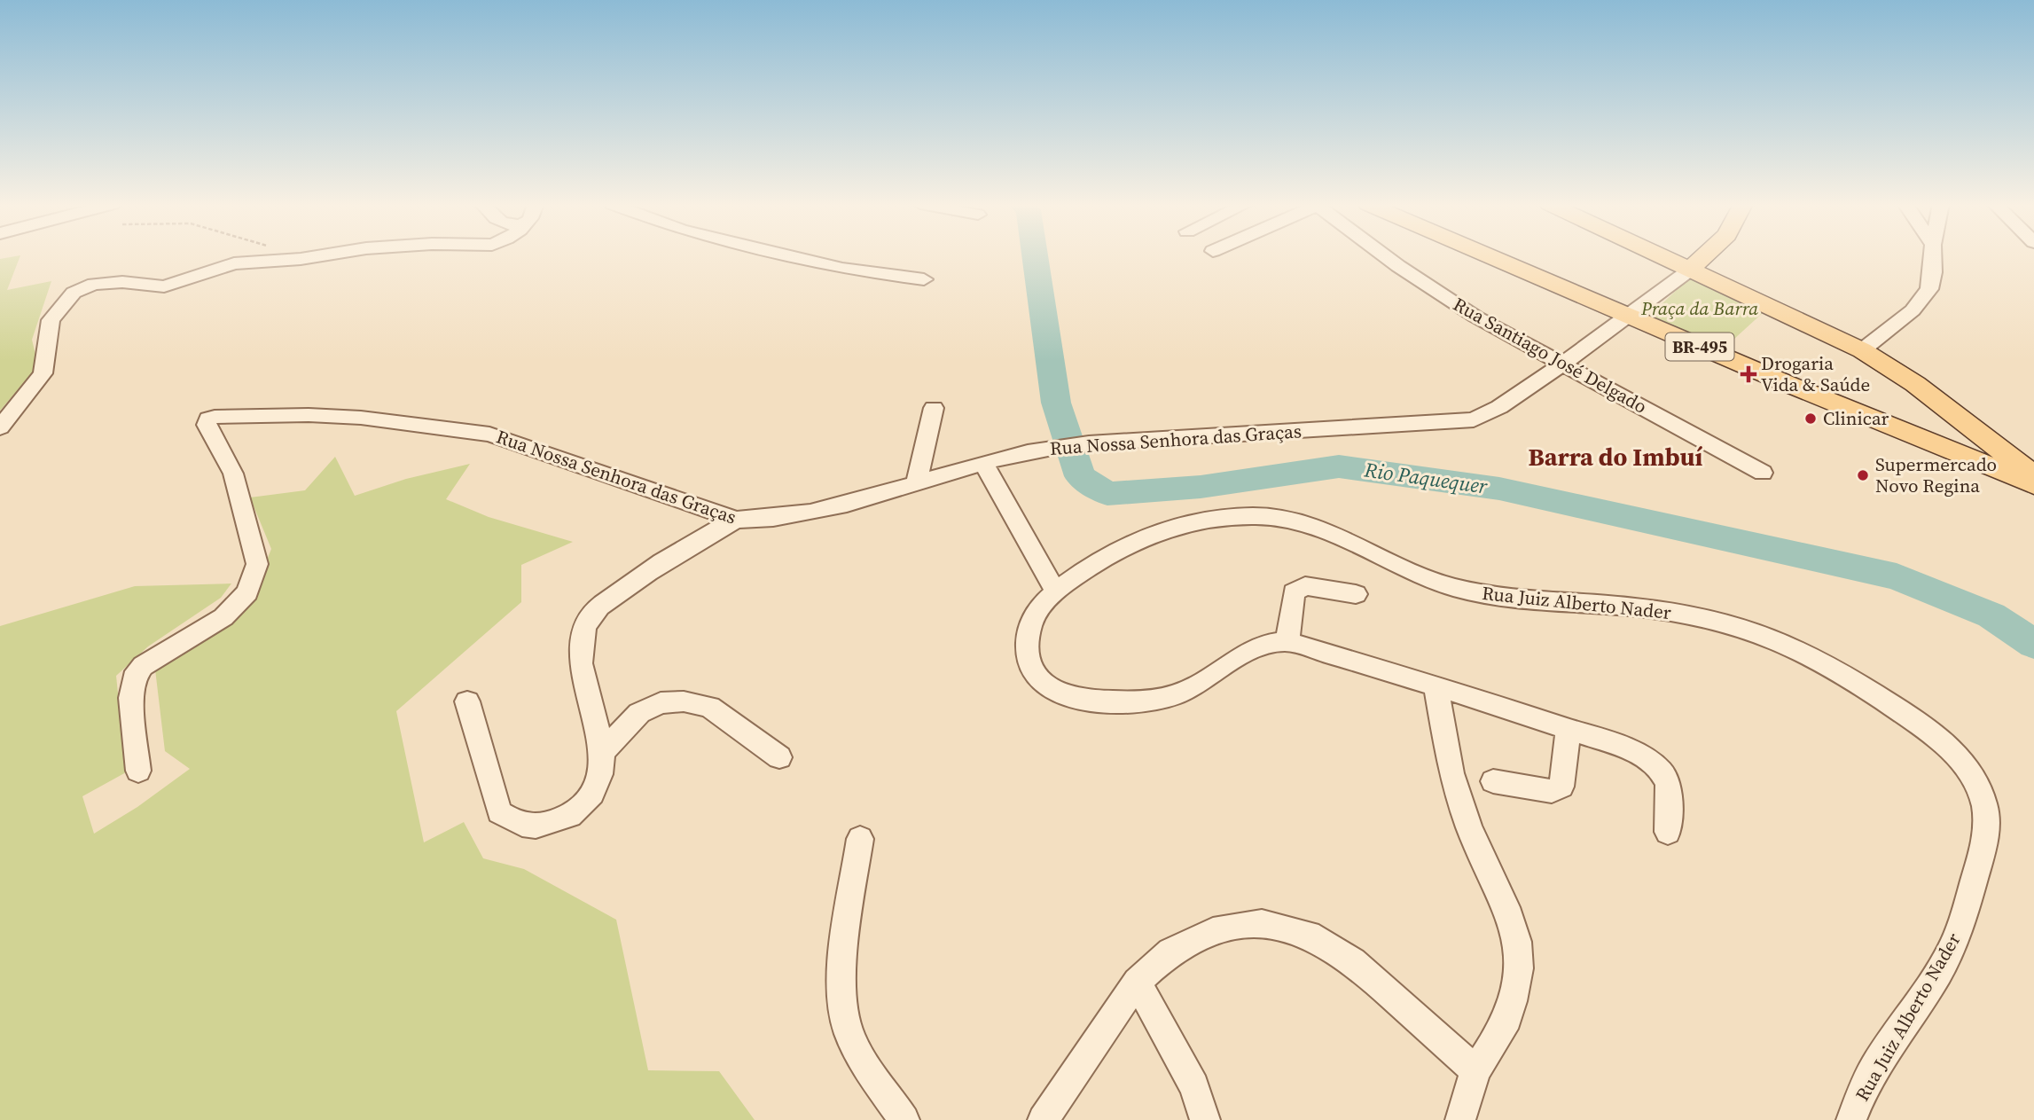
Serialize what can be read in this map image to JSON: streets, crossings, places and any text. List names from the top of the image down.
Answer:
{
  "streets": {
    "main road": ["BR-495"],
    "street": ["Rua Santiago José Delgado", "Rua Nossa Senhora das Graças", "Rua Juiz Alberto Nader"]
  },
  "crossings": [
    ["BR-495", "Rua Nossa Senhora das Graças"],
    ["Rua Santiago José Delgado", "Rua Nossa Senhora das Graças"]
  ],
  "districts": ["Barra do Imbuí"],
  "water": ["Rio Paquequer"],
  "parks": ["Praça da Barra"],
  "places": {
    "health": ["Drogaria Vida & Saúde"],
    "other": ["Clinicar", "Supermercado Novo Regina"]
  }
}
